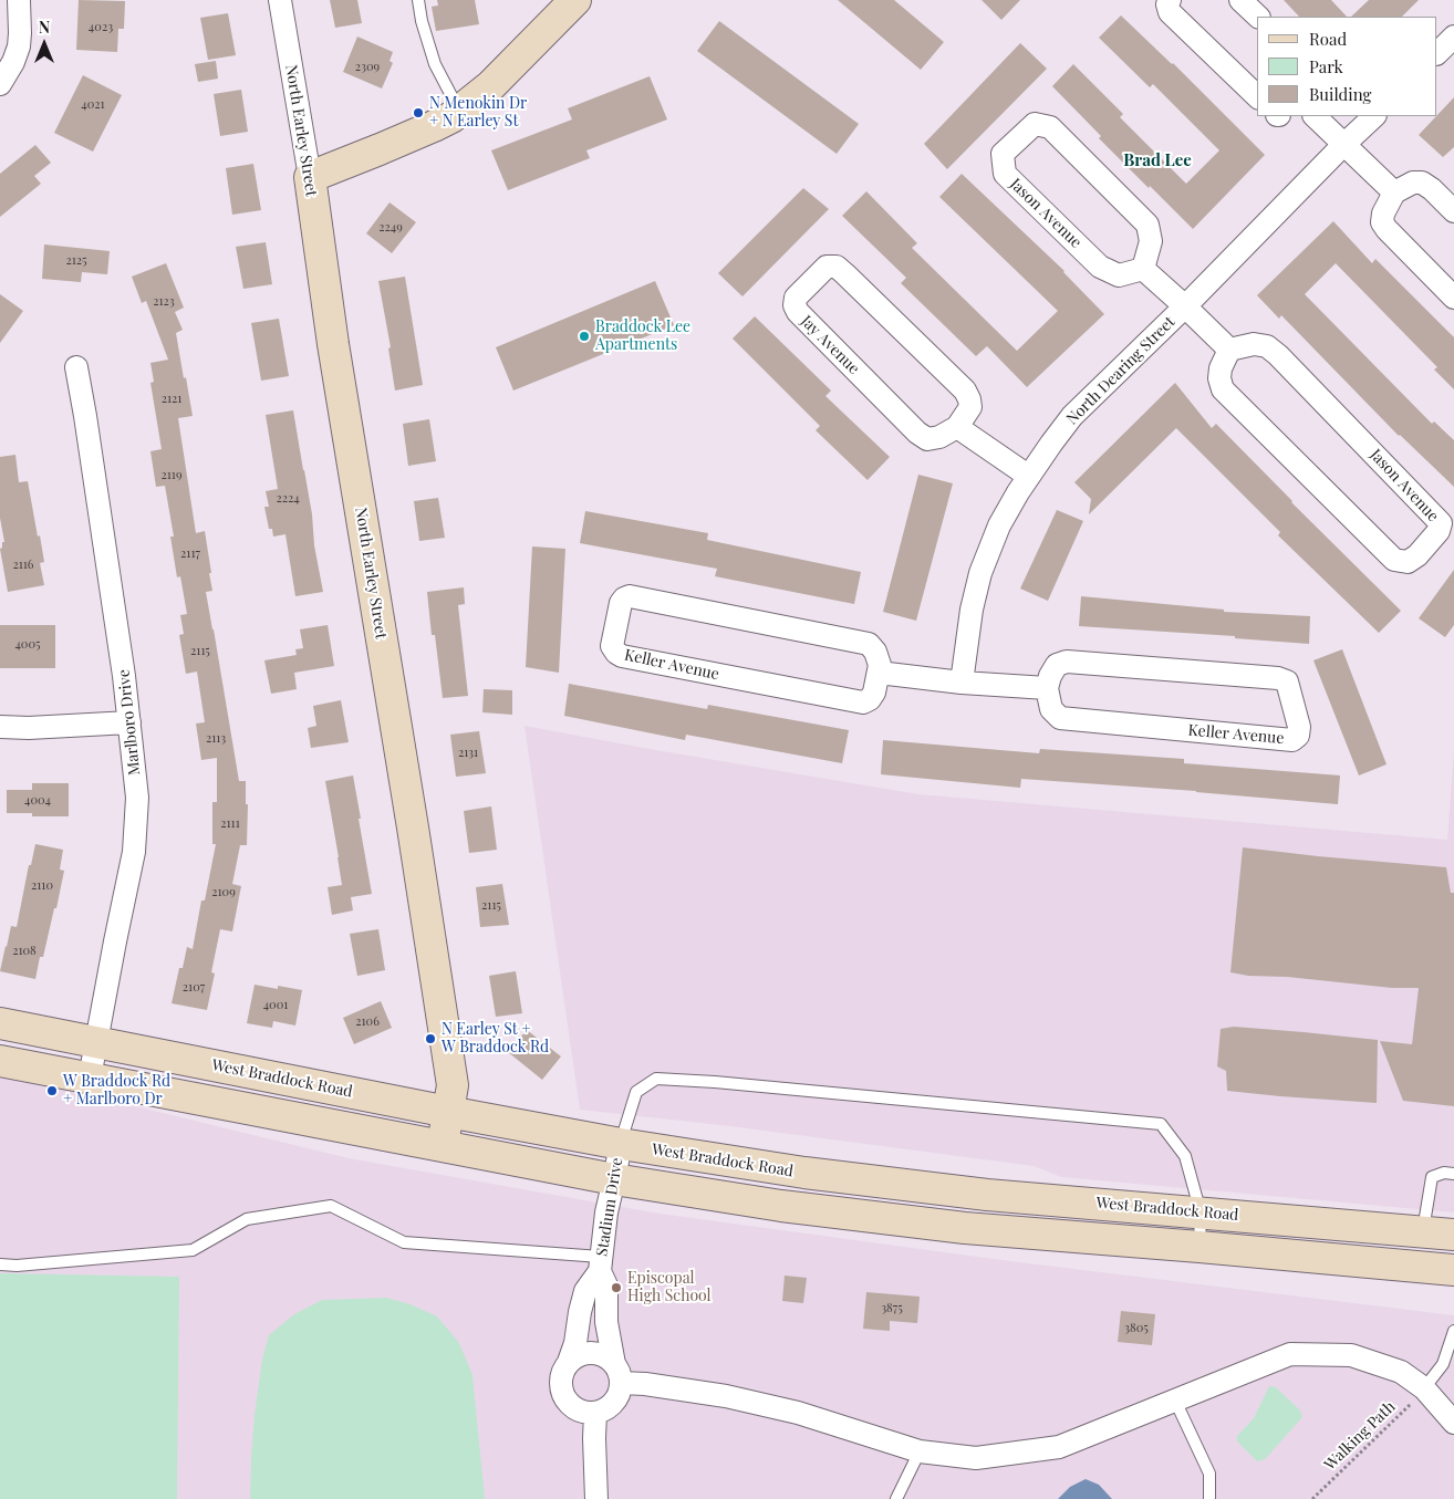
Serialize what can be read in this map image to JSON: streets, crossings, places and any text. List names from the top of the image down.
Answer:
{
  "streets": {
    "main road": ["North Earley Street", "West Braddock Road"],
    "street": [
      "Jason Avenue",
      "Jay Avenue",
      "North Dearing Street",
      "Keller Avenue",
      "Marlboro Drive",
      "Stadium Drive"
    ],
    "path": ["Walking Path"]
  },
  "crossings": [
    ["North Earley Street", "West Braddock Road"],
    ["Marlboro Drive", "West Braddock Road"],
    ["West Braddock Road", "Stadium Drive"]
  ],
  "districts": ["Brad Lee"],
  "places": [
    "N Menokin Dr + N Earley St",
    "Braddock Lee Apartments",
    "N Earley St + W Braddock Rd",
    "W Braddock Rd + Marlboro Dr",
    "Episcopal High School"
  ],
  "house_numbers": [
    "4023",
    "2309",
    "4021",
    "2249",
    "2125",
    "2123",
    "2121",
    "2119",
    "2224",
    "2117",
    "2116",
    "4005",
    "2115",
    "2113",
    "2131",
    "4004",
    "2111",
    "2110",
    "2109",
    "2115",
    "2108",
    "2107",
    "4001",
    "2106",
    "3875",
    "3805"
  ],
  "legend": ["Road", "Park", "Building"],
  "north": "top"
}
